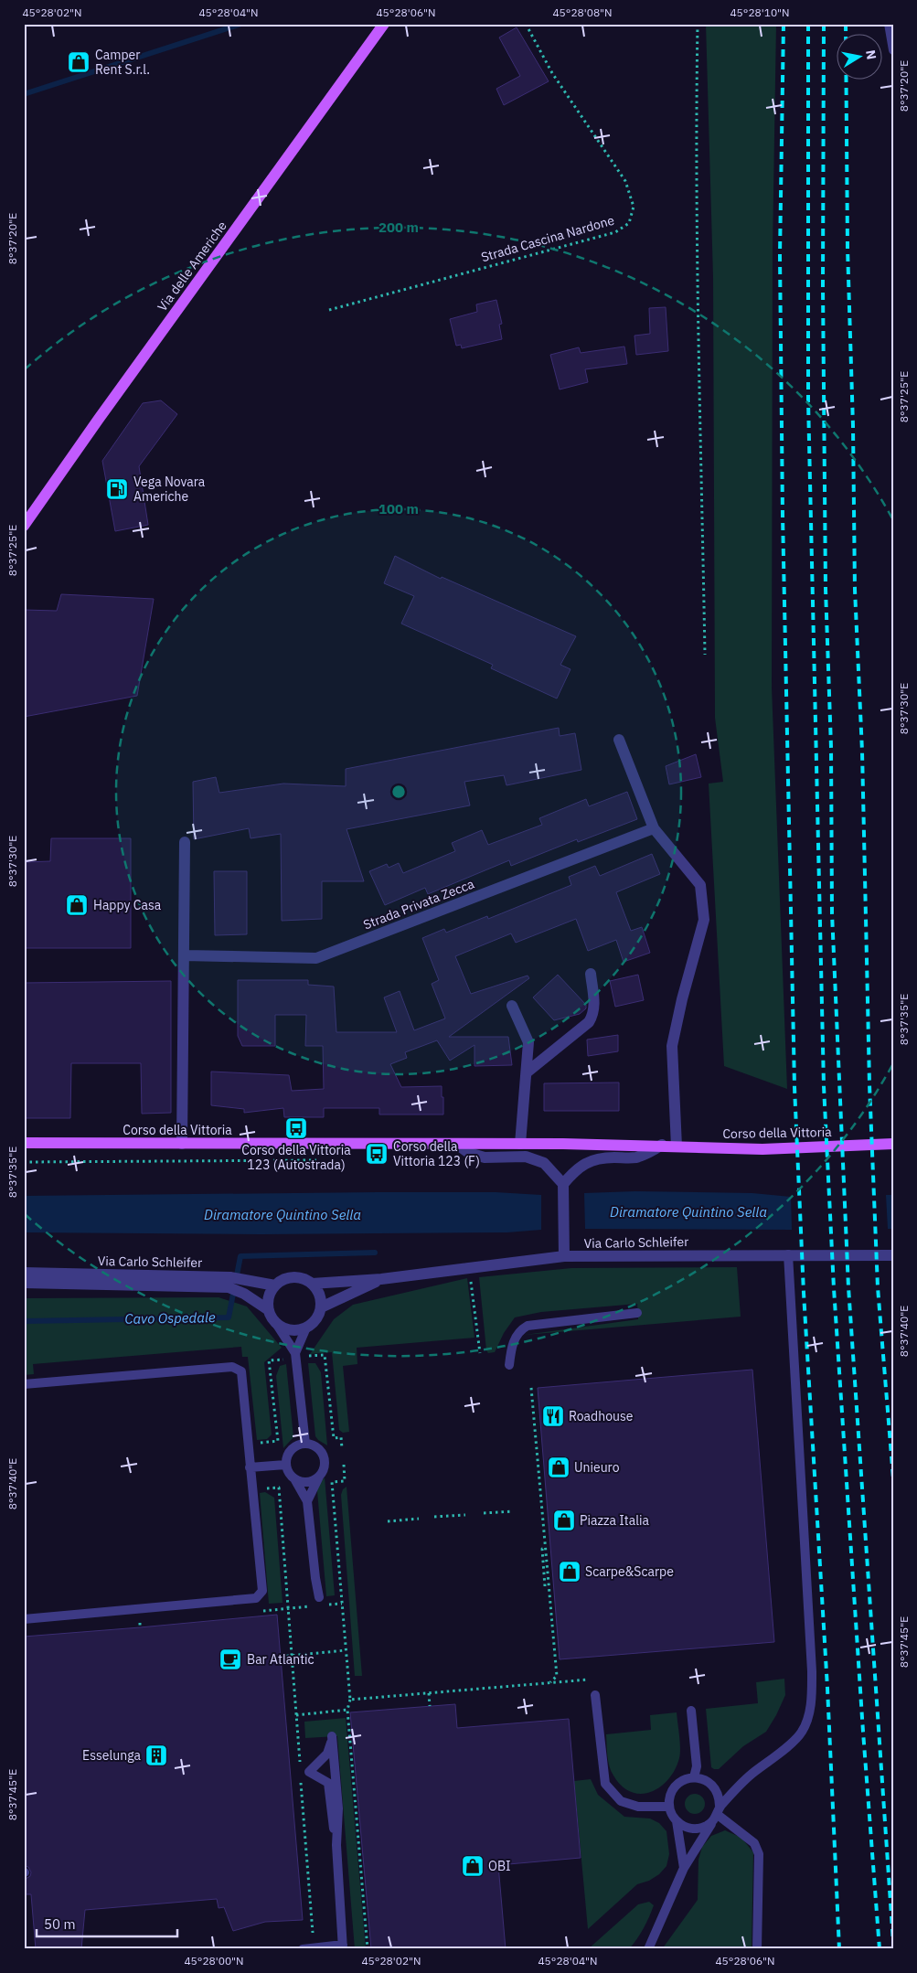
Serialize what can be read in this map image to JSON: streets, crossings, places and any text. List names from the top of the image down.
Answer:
{
  "streets": {
    "main road": ["Via delle Americhe", "Corso della Vittoria"],
    "street": ["Strada Privata Zecca", "Via Carlo Schleifer"],
    "path": ["Strada Cascina Nardone"]
  },
  "water": ["Diramatore Quintino Sella", "Cavo Ospedale"],
  "places": {
    "shop": [
      "Camper Rent S.r.l.",
      "Happy Casa",
      "Unieuro",
      "Piazza Italia",
      "Scarpe&Scarpe",
      "OBI"
    ],
    "fuel station": ["Vega Novara Americhe"],
    "bus stop": ["Corso della Vittoria 123 (Autostrada)", "Corso della Vittoria 123 (F)"],
    "restaurant": ["Roadhouse"],
    "cafe": ["Bar Atlantic"],
    "building": ["Esselunga"]
  },
  "scale_bar": "50 m",
  "north": "right",
  "coordinates": [
    "45°28'02\"N",
    "45°28'04\"N",
    "45°28'06\"N",
    "45°28'08\"N",
    "45°28'10\"N",
    "8°37'20\"E",
    "8°37'25\"E",
    "8°37'30\"E",
    "8°37'35\"E",
    "8°37'40\"E",
    "8°37'45\"E",
    "45°28'00\"N"
  ],
  "rings": ["200 m", "100 m"]
}
